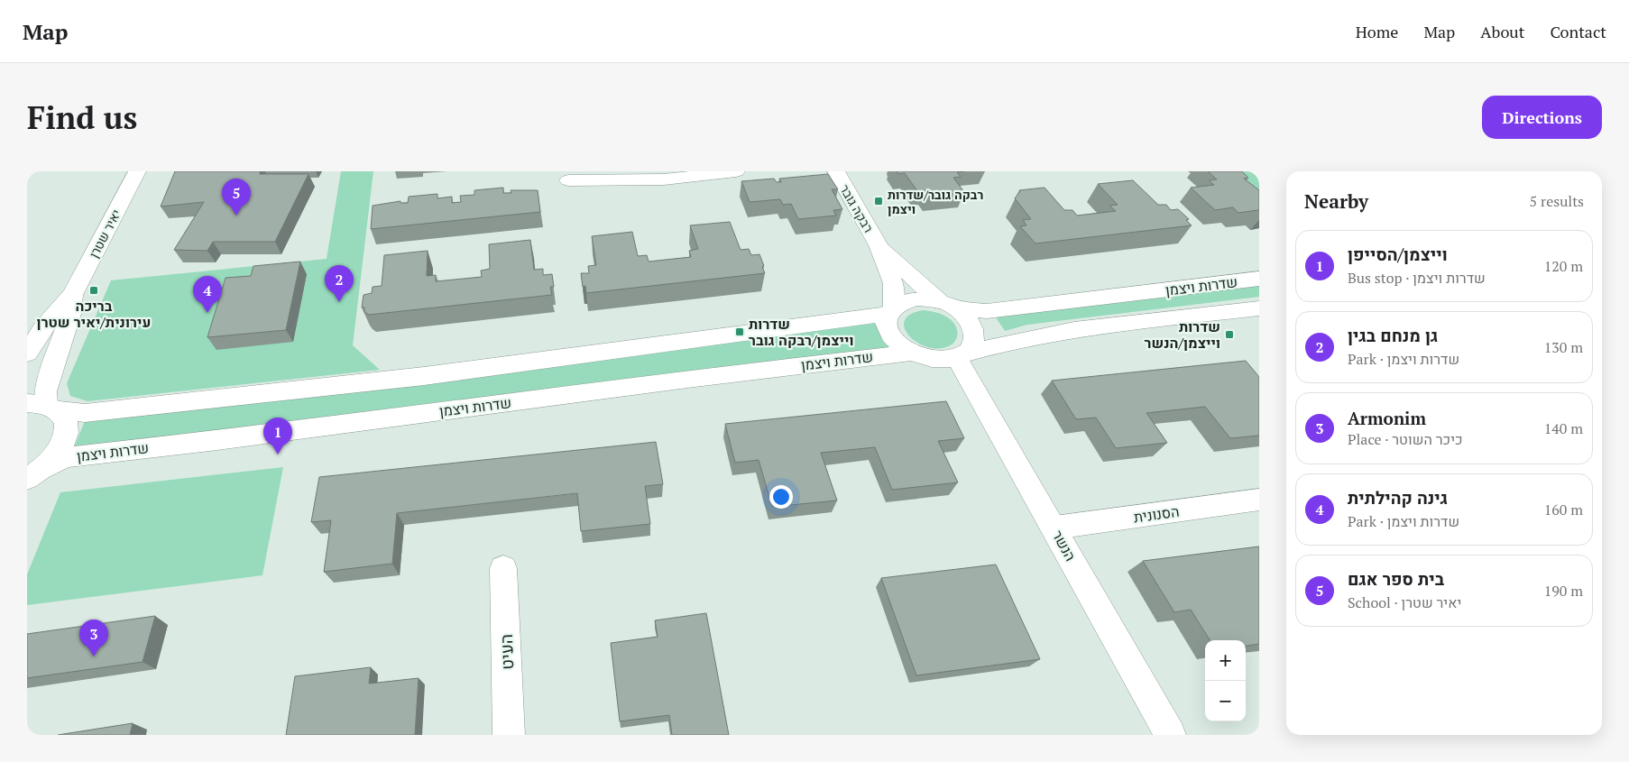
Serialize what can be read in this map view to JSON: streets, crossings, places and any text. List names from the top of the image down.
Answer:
{
  "streets": {
    "street": [
      "רבקה גובר",
      "יאיר שטרן",
      "שדרות ויצמן",
      "הסנונית",
      "הנשר",
      "העיט"
    ]
  },
  "crossings": [
    ["רבקה גובר", "שדרות ויצמן"],
    ["רבקה גובר", "הנשר"],
    ["שדרות ויצמן", "הנשר"],
    ["הסנונית", "הנשר"]
  ],
  "places": {
    "transit": [
      "רבקה גובר/שדרות ויצמן",
      "בריכה עירונית/יאיר שטרן",
      "שדרות וייצמן/רבקה גובר",
      "שדרות וייצמן/הנשר"
    ]
  },
  "page": {
    "header": "Map",
    "nav": [
      "Home",
      "Map",
      "About",
      "Contact"
    ],
    "buttons": "Directions",
    "title": "Find us",
    "heading": ["Nearby", "5 results"],
    "pins": [
      "5",
      "2",
      "4",
      "1",
      "3"
    ],
    "list": [
      {
        "mark": "1",
        "name": "וייצמן/הסייפן",
        "note": "Bus stop · שדרות ויצמן",
        "value": "120 m"
      },
      {
        "mark": "2",
        "name": "גן מנחם בגין",
        "note": "Park · שדרות ויצמן",
        "value": "130 m"
      },
      {
        "mark": "3",
        "name": "Armonim",
        "note": "Place · כיכר השוטר",
        "value": "140 m"
      },
      {
        "mark": "4",
        "name": "גינה קהילתית",
        "note": "Park · שדרות ויצמן",
        "value": "160 m"
      },
      {
        "mark": "5",
        "name": "בית ספר אגם",
        "note": "School · יאיר שטרן",
        "value": "190 m"
      }
    ],
    "map_buttons": ["+", "−"]
  }
}
